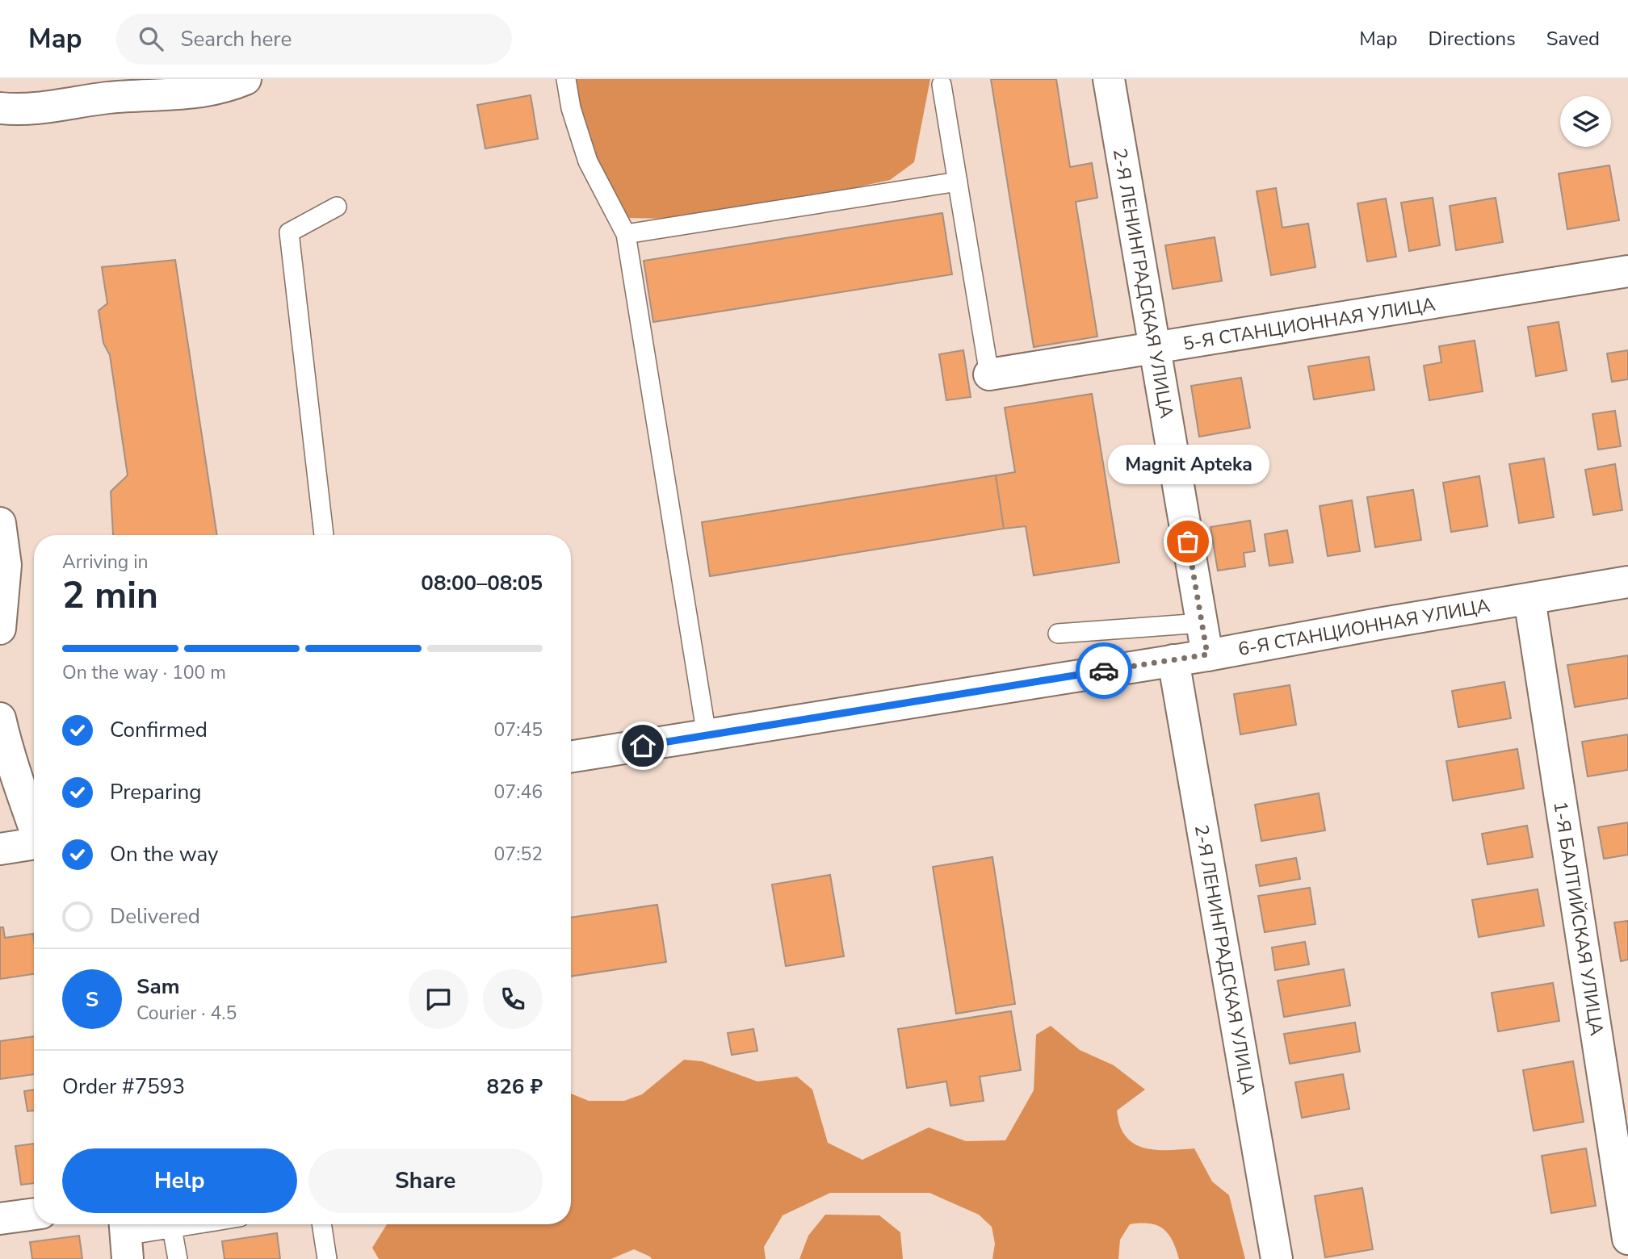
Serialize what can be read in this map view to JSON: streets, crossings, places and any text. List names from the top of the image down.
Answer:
{
  "streets": {
    "street": [
      "2-Я ЛЕНИНГРАДСКАЯ УЛИЦА",
      "5-Я СТАНЦИОННАЯ УЛИЦА",
      "6-Я СТАНЦИОННАЯ УЛИЦА",
      "1-Я БАЛТИЙСКАЯ УЛИЦА"
    ]
  },
  "crossings": [
    ["2-Я ЛЕНИНГРАДСКАЯ УЛИЦА", "5-Я СТАНЦИОННАЯ УЛИЦА"],
    ["2-Я ЛЕНИНГРАДСКАЯ УЛИЦА", "6-Я СТАНЦИОННАЯ УЛИЦА"],
    ["6-Я СТАНЦИОННАЯ УЛИЦА", "1-Я БАЛТИЙСКАЯ УЛИЦА"]
  ],
  "places": ["Magnit Apteka"],
  "page": {
    "header": "Map",
    "search": "Search here",
    "nav": ["Map", "Directions", "Saved"],
    "bubble": "Magnit Apteka",
    "heading": ["2 min", "Arriving in", "08:00–08:05"],
    "panel": [
      "Sam",
      "Courier · 4.5",
      "Order #7593",
      "826 ₽"
    ],
    "bar": "On the way · 100 m",
    "list": [
      ["Confirmed", "07:45"],
      ["Preparing", "07:46"],
      ["On the way", "07:52"],
      "Delivered"
    ],
    "round": "S",
    "buttons": ["Help", "Share"]
  }
}
